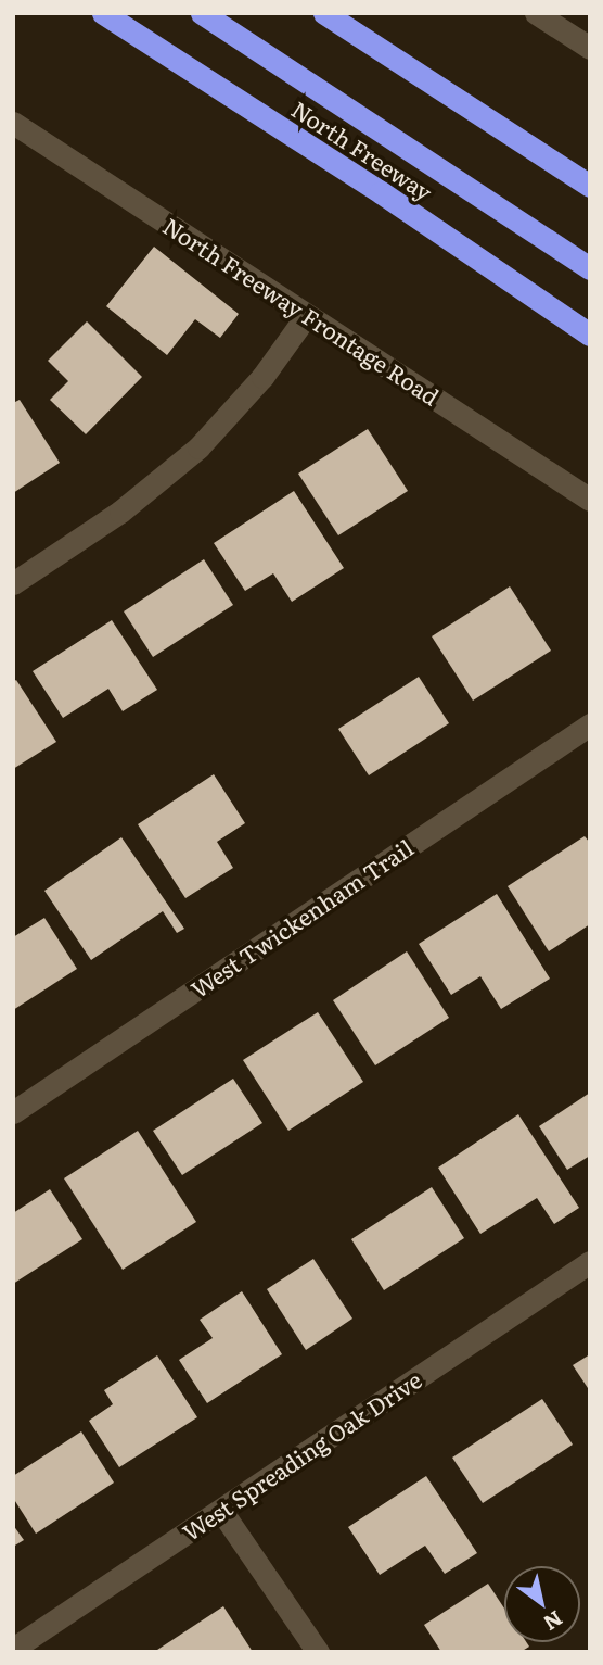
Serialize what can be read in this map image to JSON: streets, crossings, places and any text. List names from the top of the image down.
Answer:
{
  "streets": {
    "highway": ["North Freeway"],
    "street": ["North Freeway Frontage Road", "West Twickenham Trail", "West Spreading Oak Drive"]
  },
  "north": "bottom right"
}
